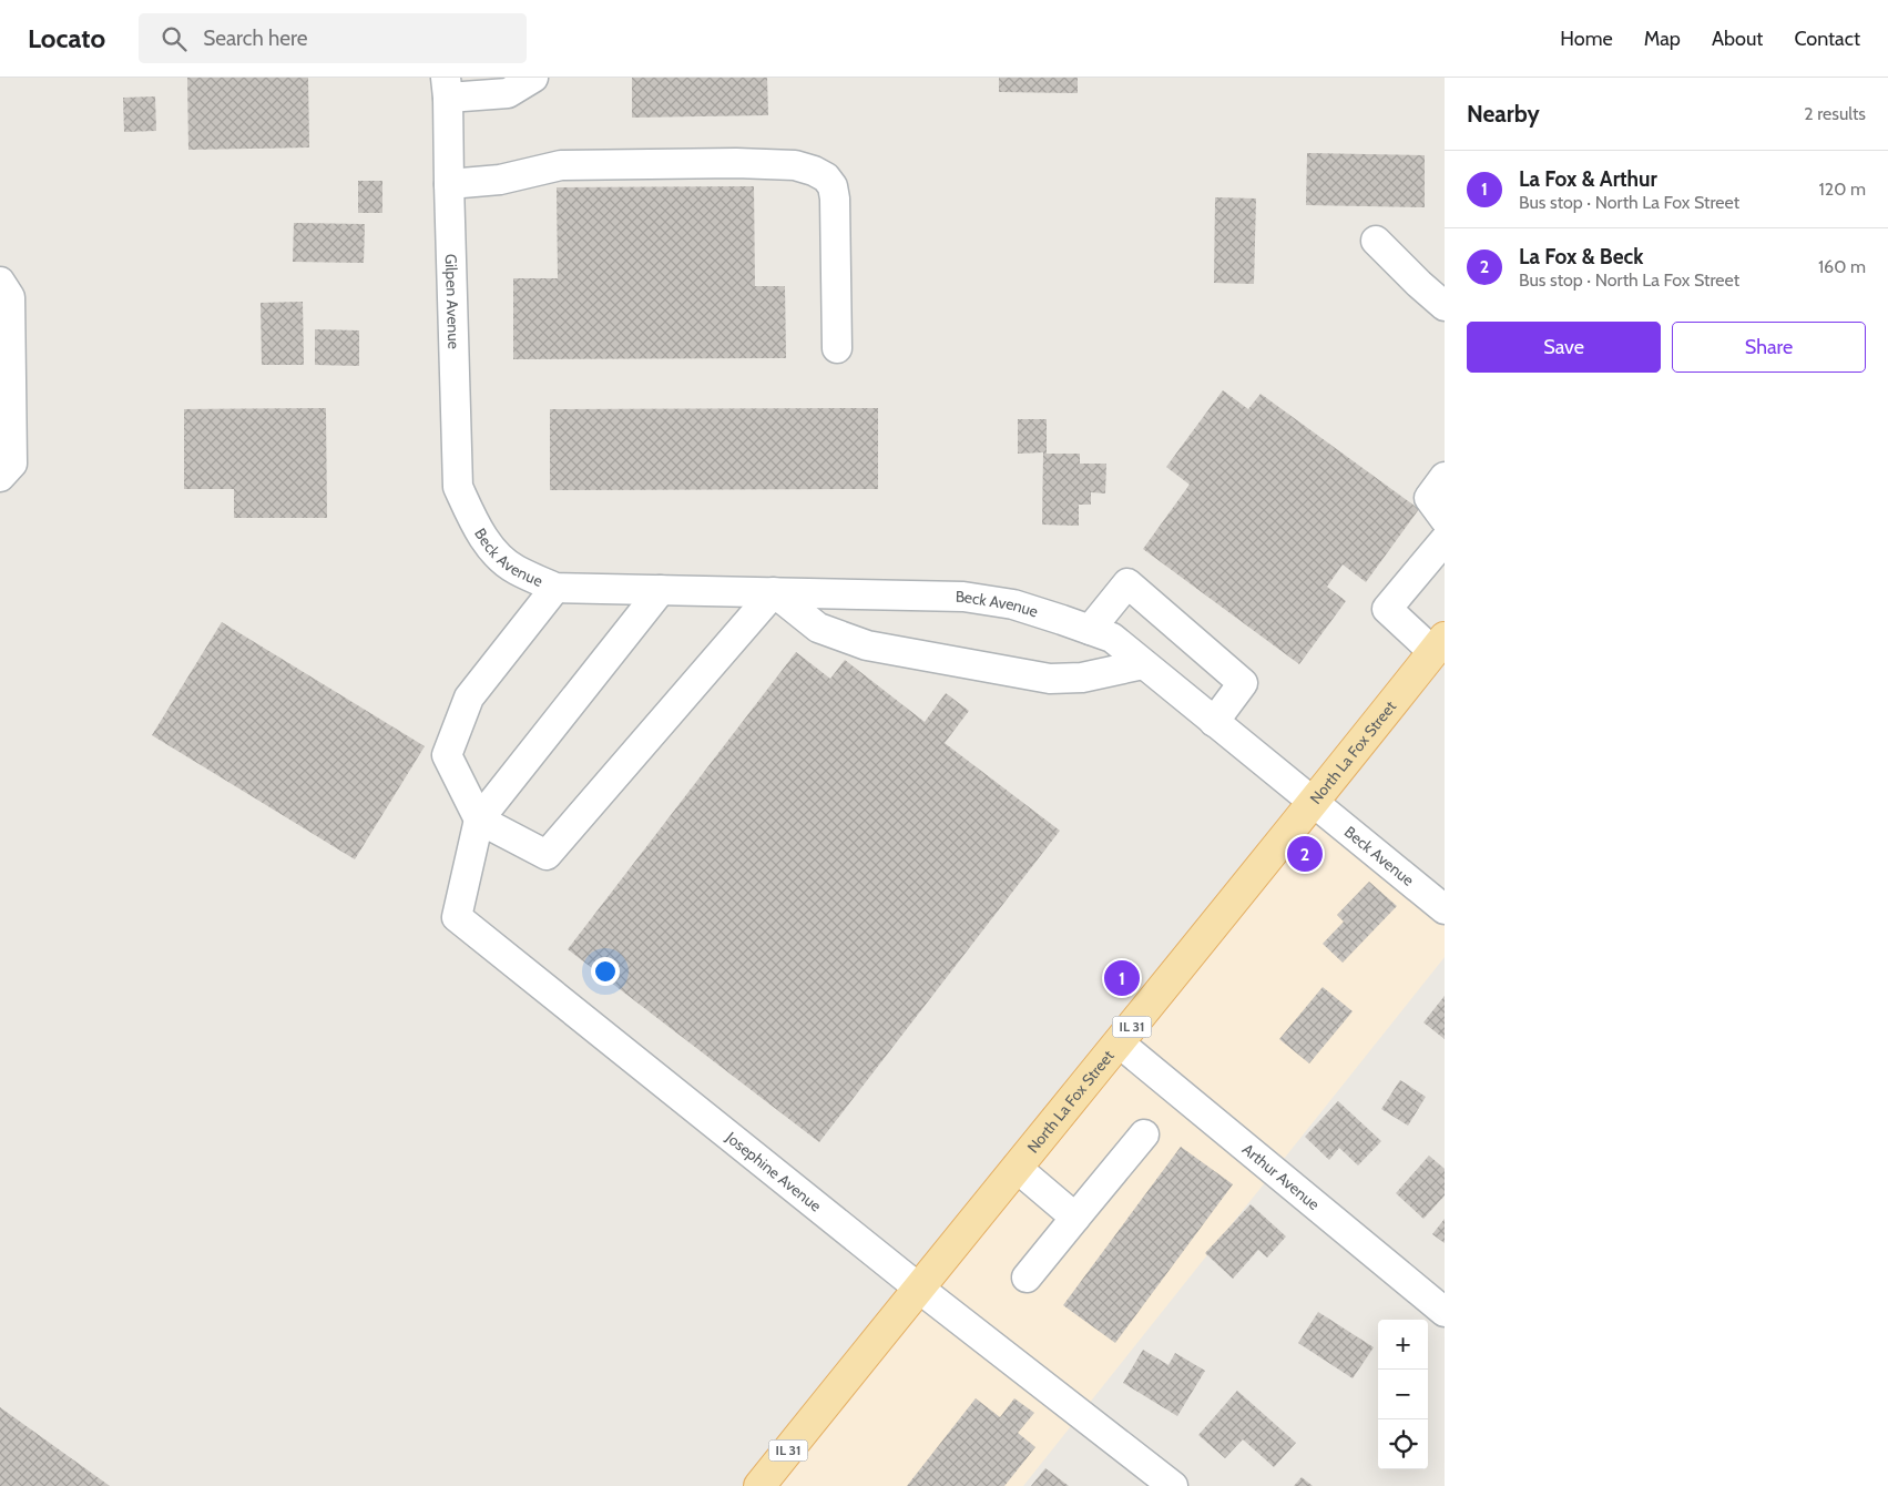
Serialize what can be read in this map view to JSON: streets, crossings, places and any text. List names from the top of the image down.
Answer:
{
  "streets": {
    "main road": ["North La Fox Street", "IL 31"],
    "street": [
      "Gilpen Avenue",
      "Beck Avenue",
      "Josephine Avenue",
      "Arthur Avenue"
    ]
  },
  "crossings": [
    ["Gilpen Avenue", "Beck Avenue"],
    ["Beck Avenue", "North La Fox Street"],
    ["North La Fox Street", "Josephine Avenue"],
    ["North La Fox Street", "Arthur Avenue"]
  ],
  "page": {
    "header": "Locato",
    "search": "Search here",
    "nav": [
      "Home",
      "Map",
      "About",
      "Contact"
    ],
    "heading": ["Nearby", "2 results"],
    "list": [
      {
        "mark": "1",
        "name": "La Fox & Arthur",
        "note": "Bus stop · North La Fox Street",
        "value": "120 m"
      },
      {
        "mark": "2",
        "name": "La Fox & Beck",
        "note": "Bus stop · North La Fox Street",
        "value": "160 m"
      }
    ],
    "buttons": ["Save", "Share"],
    "pins": ["2", "1"],
    "map_buttons": ["+", "−"]
  }
}
